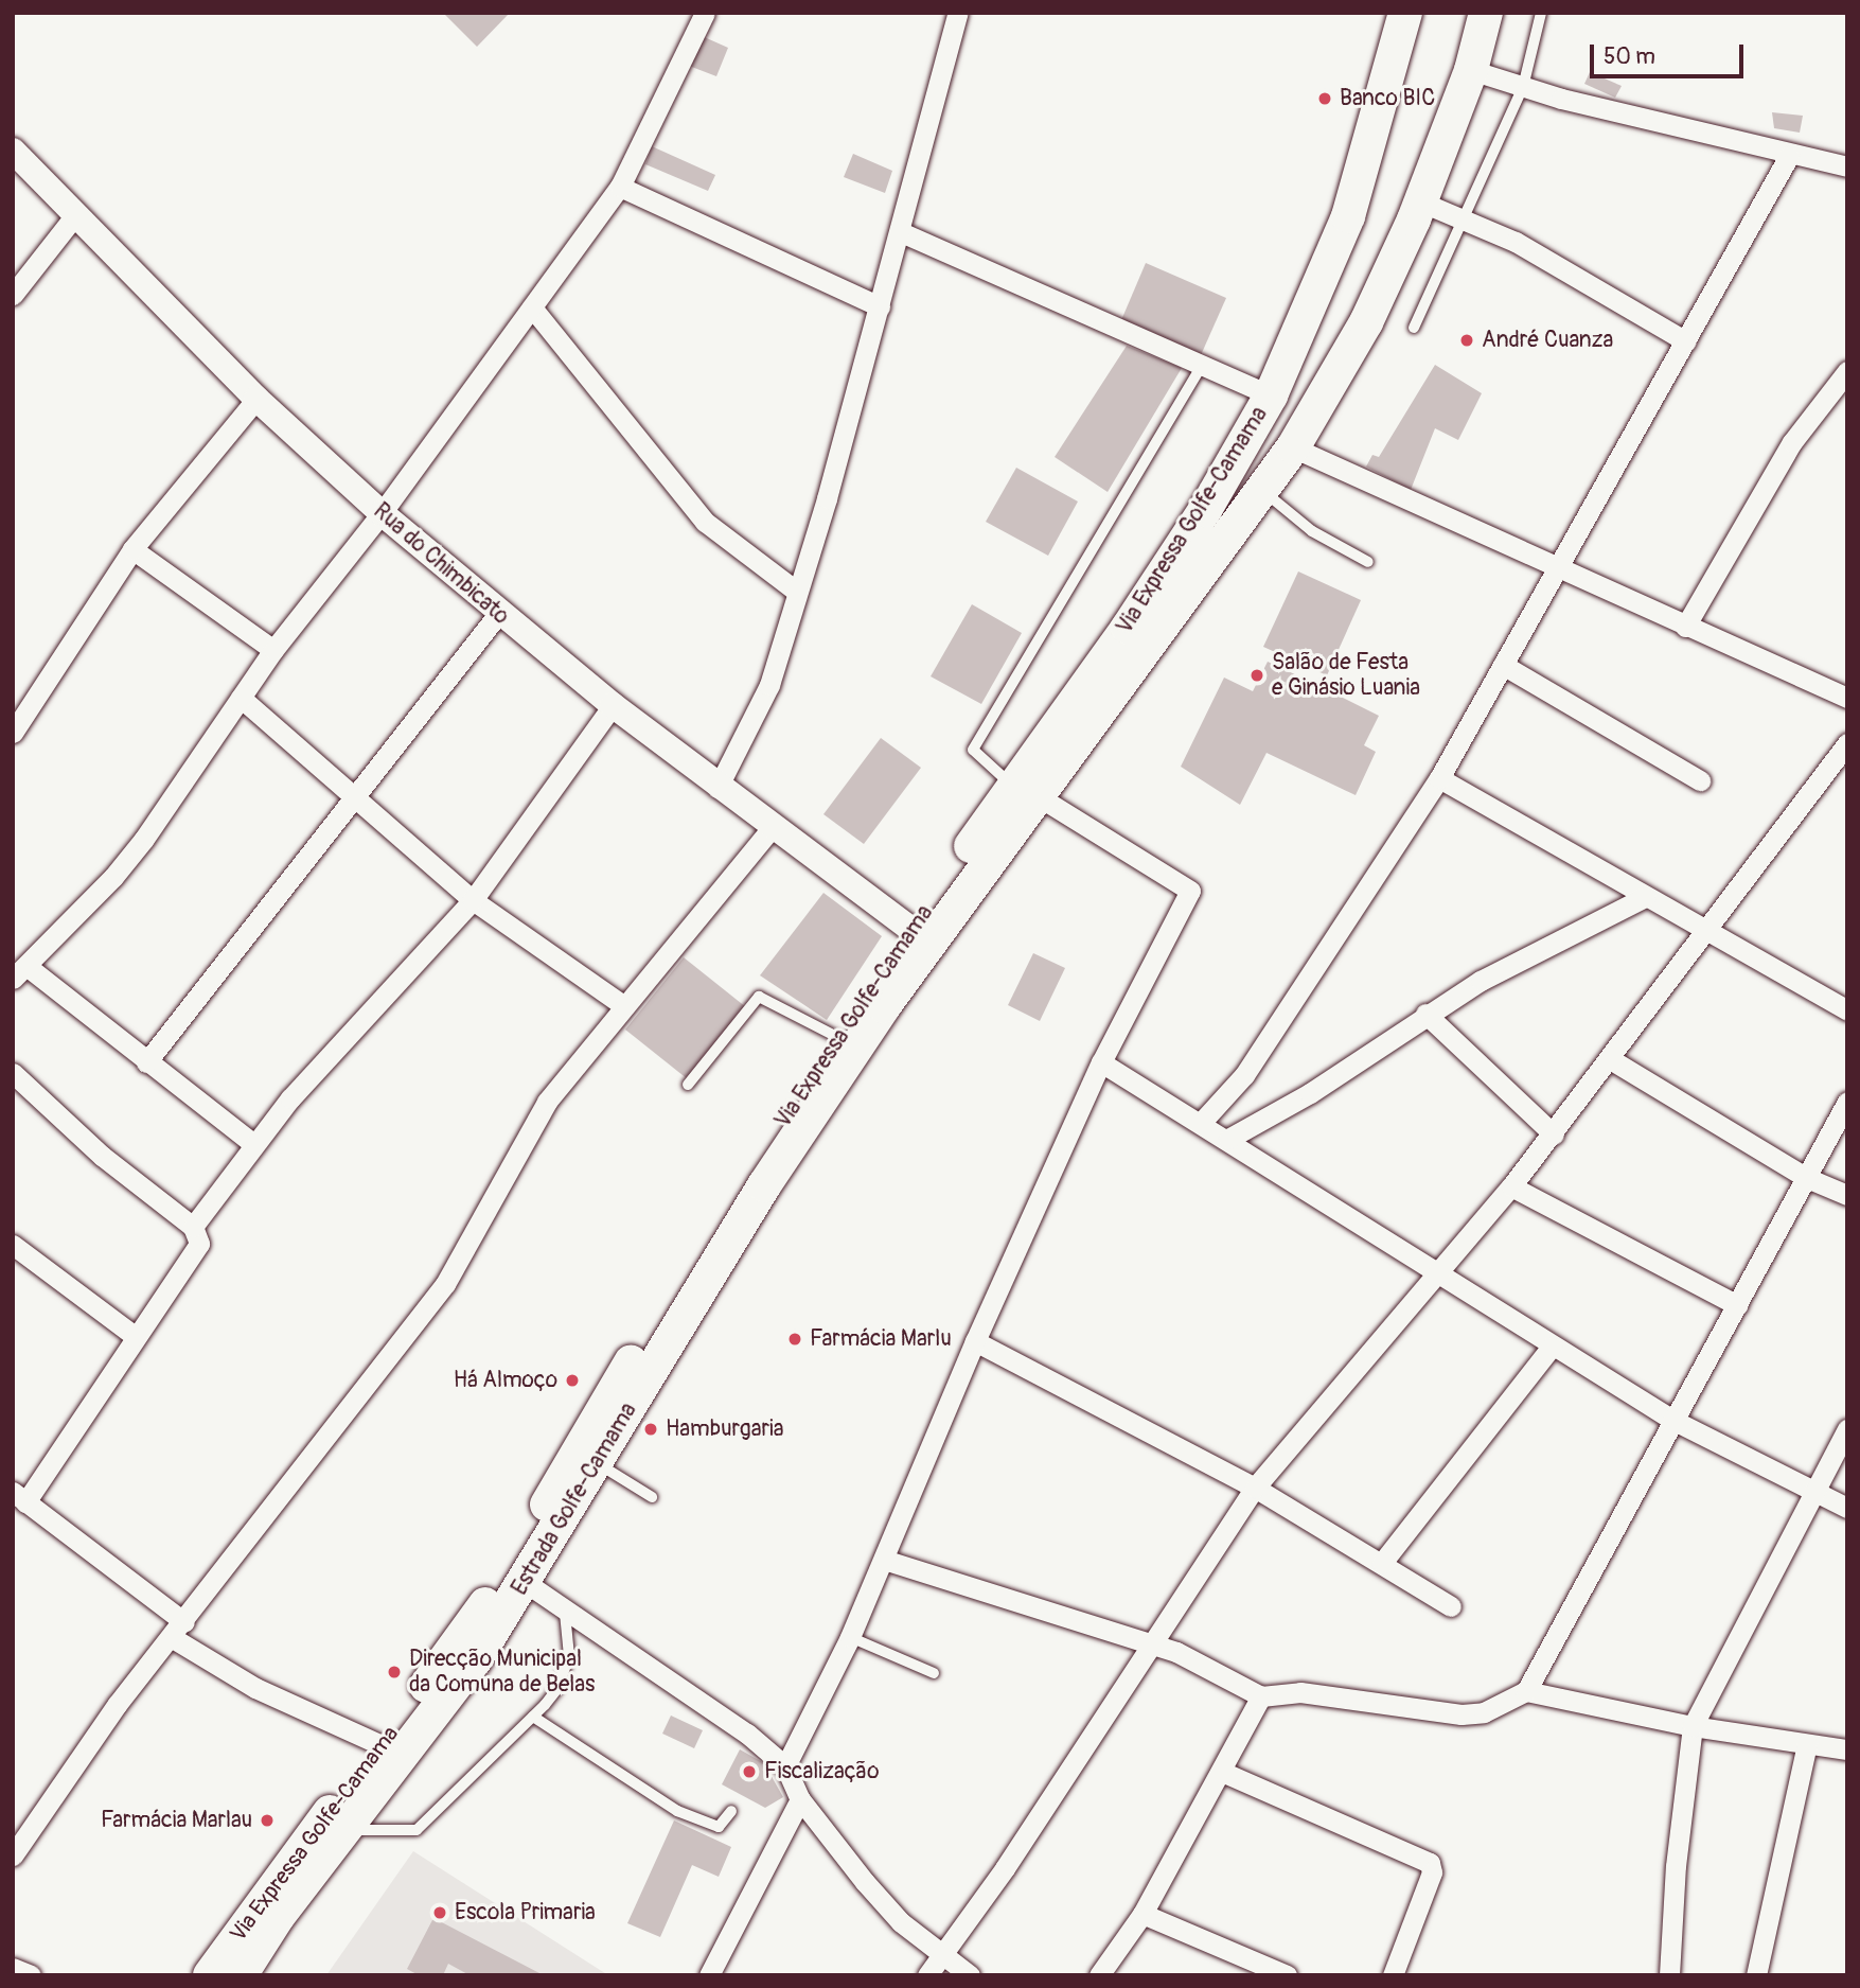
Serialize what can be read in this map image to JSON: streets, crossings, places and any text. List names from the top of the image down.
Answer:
{
  "streets": {
    "highway": ["Via Expressa Golfe-Camama", "Estrada Golfe-Camama"],
    "street": ["Rua do Chimbicato"]
  },
  "crossings": [
    ["Via Expressa Golfe-Camama", "Rua do Chimbicato"],
    ["Via Expressa Golfe-Camama", "Estrada Golfe-Camama"]
  ],
  "places": [
    "Banco BIC",
    "André Cuanza",
    "Salão de Festa e Ginásio Luania",
    "Farmácia Marlu",
    "Há Almoço",
    "Hamburgaria",
    "Direcção Municipal da Comuna de Belas",
    "Fiscalização",
    "Farmácia Marlau",
    "Escola Primaria"
  ],
  "scale_bar": "50 m"
}
